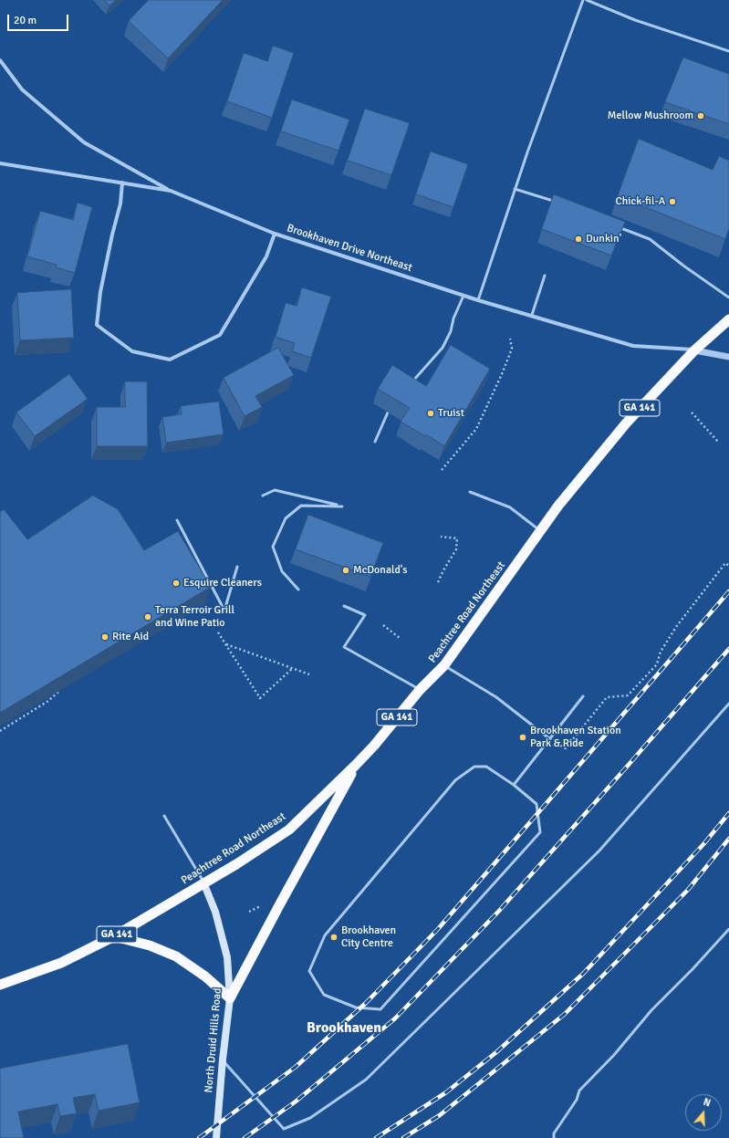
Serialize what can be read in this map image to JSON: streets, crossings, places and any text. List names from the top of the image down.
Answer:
{
  "streets": {
    "highway": ["GA 141", "Peachtree Road Northeast"],
    "main road": ["North Druid Hills Road"],
    "street": ["Brookhaven Drive Northeast"]
  },
  "crossings": [
    ["Brookhaven Drive Northeast", "Peachtree Road Northeast"],
    ["Peachtree Road Northeast", "North Druid Hills Road"]
  ],
  "districts": ["Brookhaven"],
  "places": [
    "Mellow Mushroom",
    "Chick-fil-A",
    "Dunkin'",
    "Truist",
    "McDonald's",
    "Esquire Cleaners",
    "Terra Terroir Grill and Wine Patio",
    "Rite Aid",
    "Brookhaven Station Park & Ride",
    "Brookhaven City Centre"
  ],
  "scale_bar": "20 m",
  "north": "top"
}
